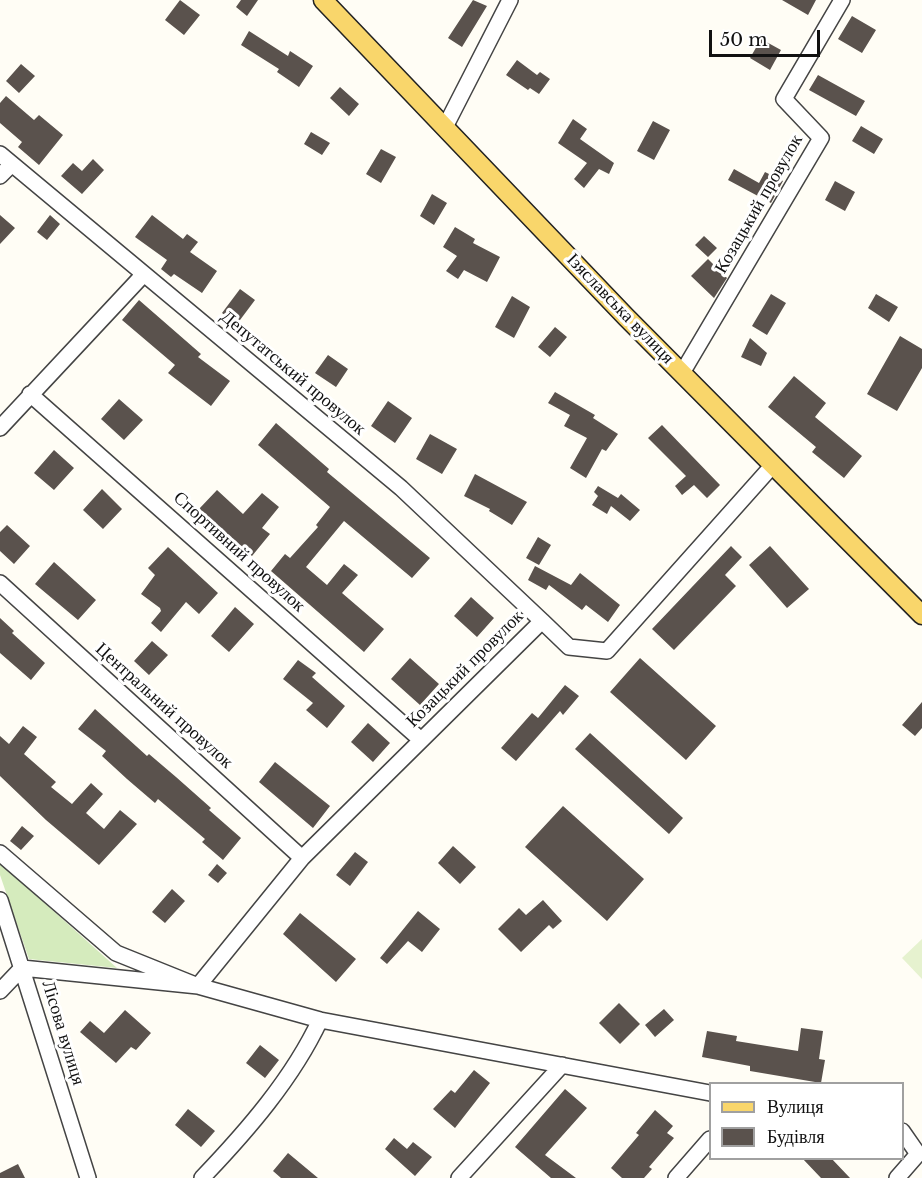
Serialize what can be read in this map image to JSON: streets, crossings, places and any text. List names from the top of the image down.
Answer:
{
  "streets": {
    "main road": ["Ізяславська вулиця"],
    "street": [
      "Козацький провулок",
      "Депутатський провулок",
      "Спортивний провулок",
      "Центральний провулок",
      "Лісова вулиця"
    ]
  },
  "crossings": [
    ["Козацький провулок", "Ізяславська вулиця"],
    ["Козацький провулок", "Депутатський провулок"],
    ["Козацький провулок", "Спортивний провулок"],
    ["Козацький провулок", "Центральний провулок"]
  ],
  "legend": ["Вулиця", "Будівля"],
  "scale_bar": "50 m"
}
